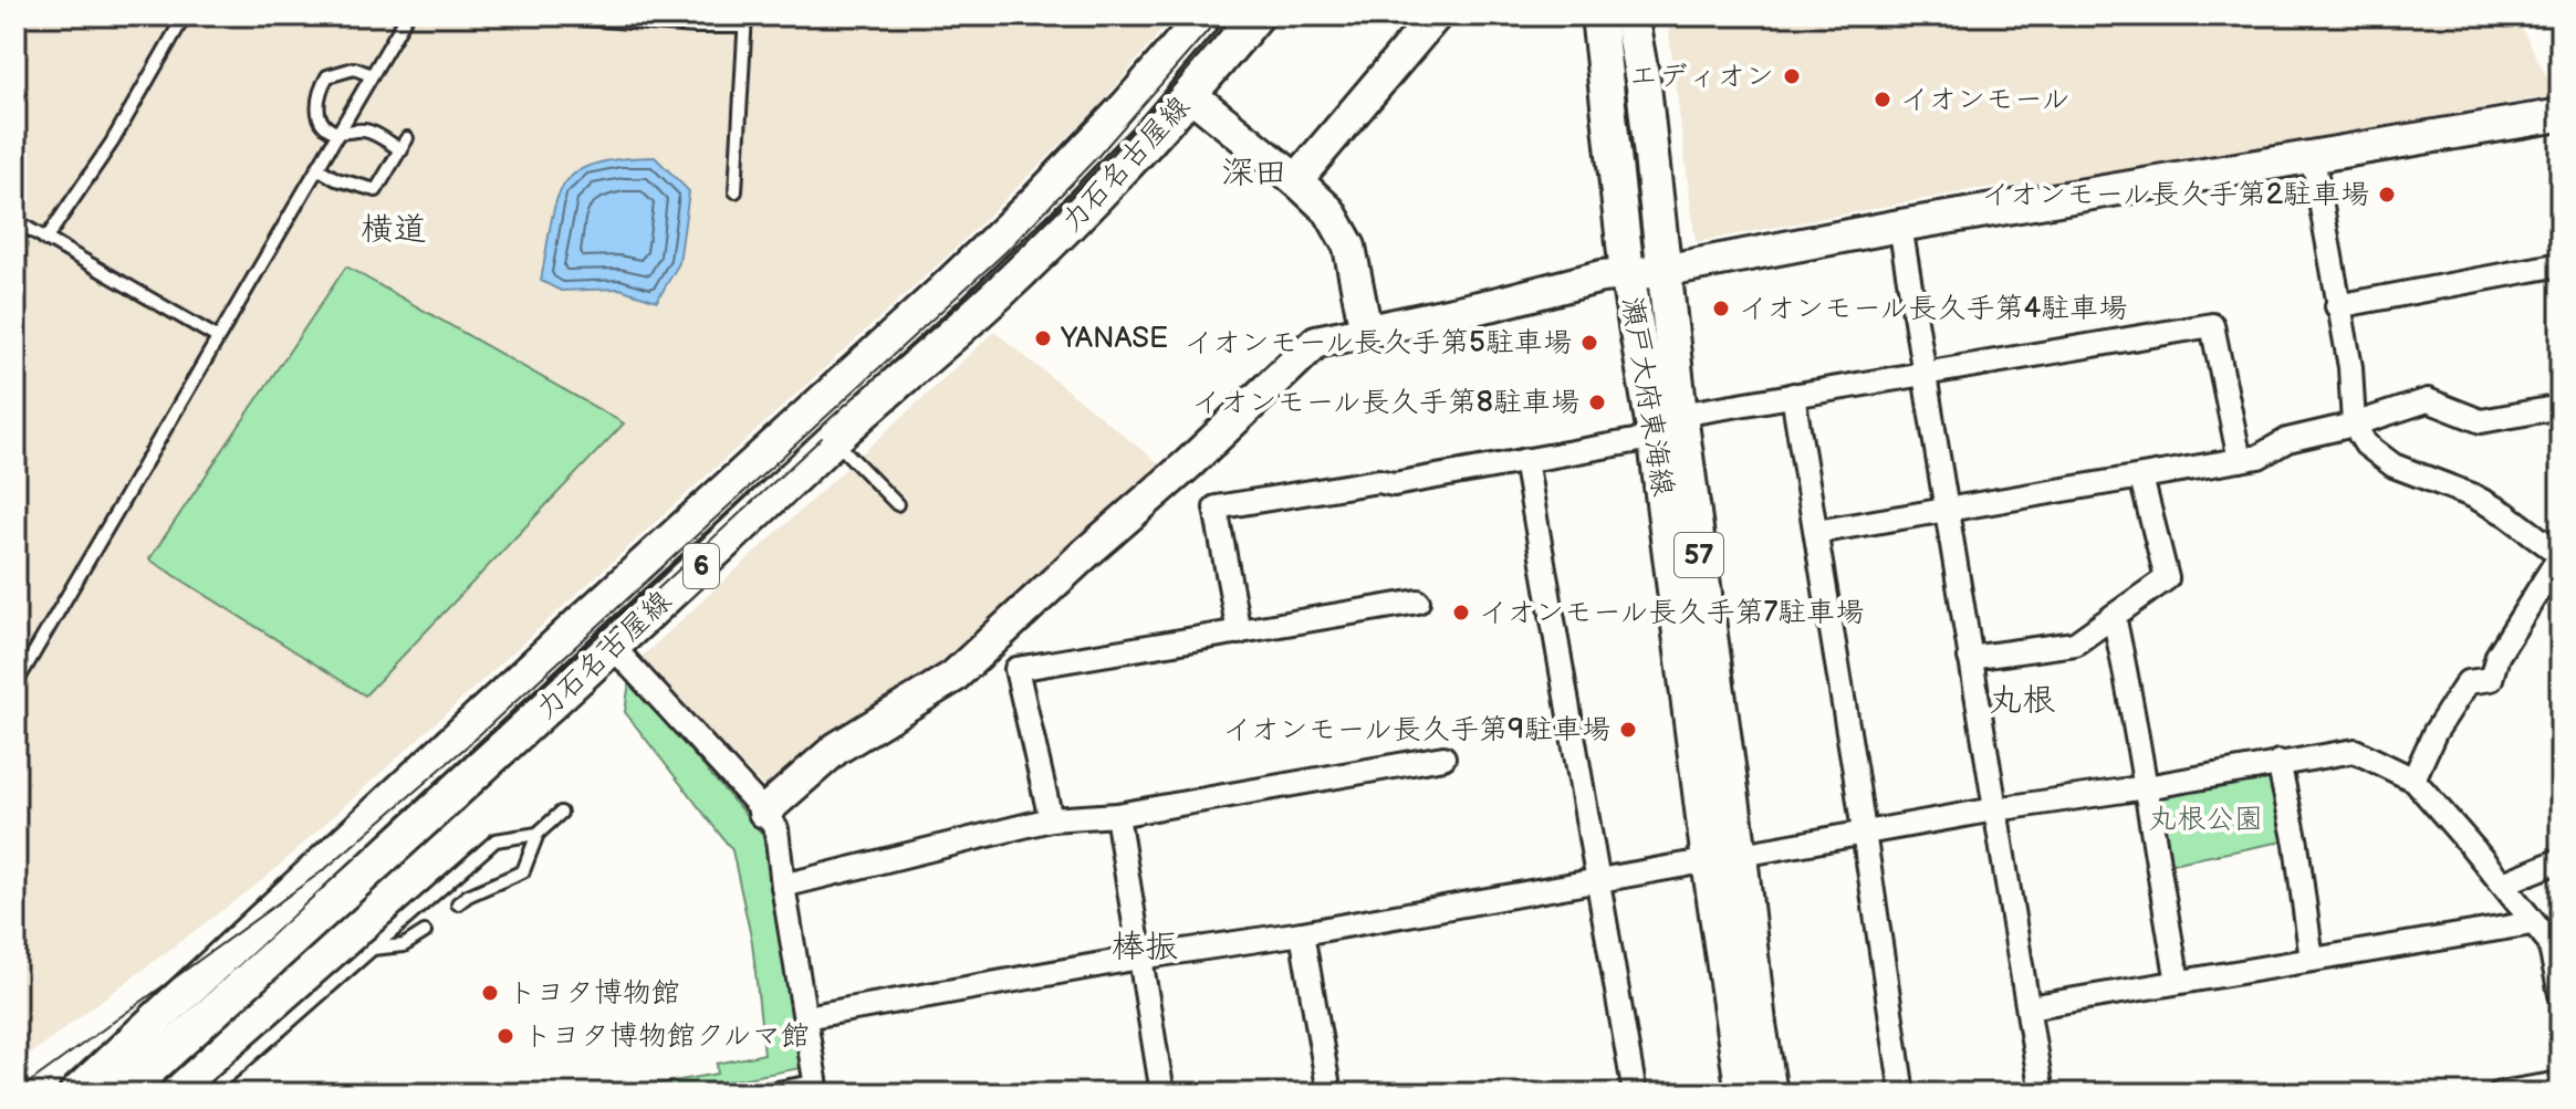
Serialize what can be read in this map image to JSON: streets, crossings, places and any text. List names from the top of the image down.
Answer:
{
  "streets": {
    "main road": [
      "力石名古屋線",
      "瀬戸大府東海線",
      "57",
      "6"
    ]
  },
  "districts": [
    "深田",
    "横道",
    "丸根",
    "棒振"
  ],
  "parks": ["丸根公園"],
  "places": [
    "エディオン",
    "イオンモール",
    "イオンモール長久手第2駐車場",
    "イオンモール長久手第4駐車場",
    "YANASE",
    "イオンモール長久手第5駐車場",
    "イオンモール長久手第8駐車場",
    "イオンモール長久手第7駐車場",
    "イオンモール長久手第9駐車場",
    "トヨタ博物館",
    "トヨタ博物館クルマ館"
  ]
}
